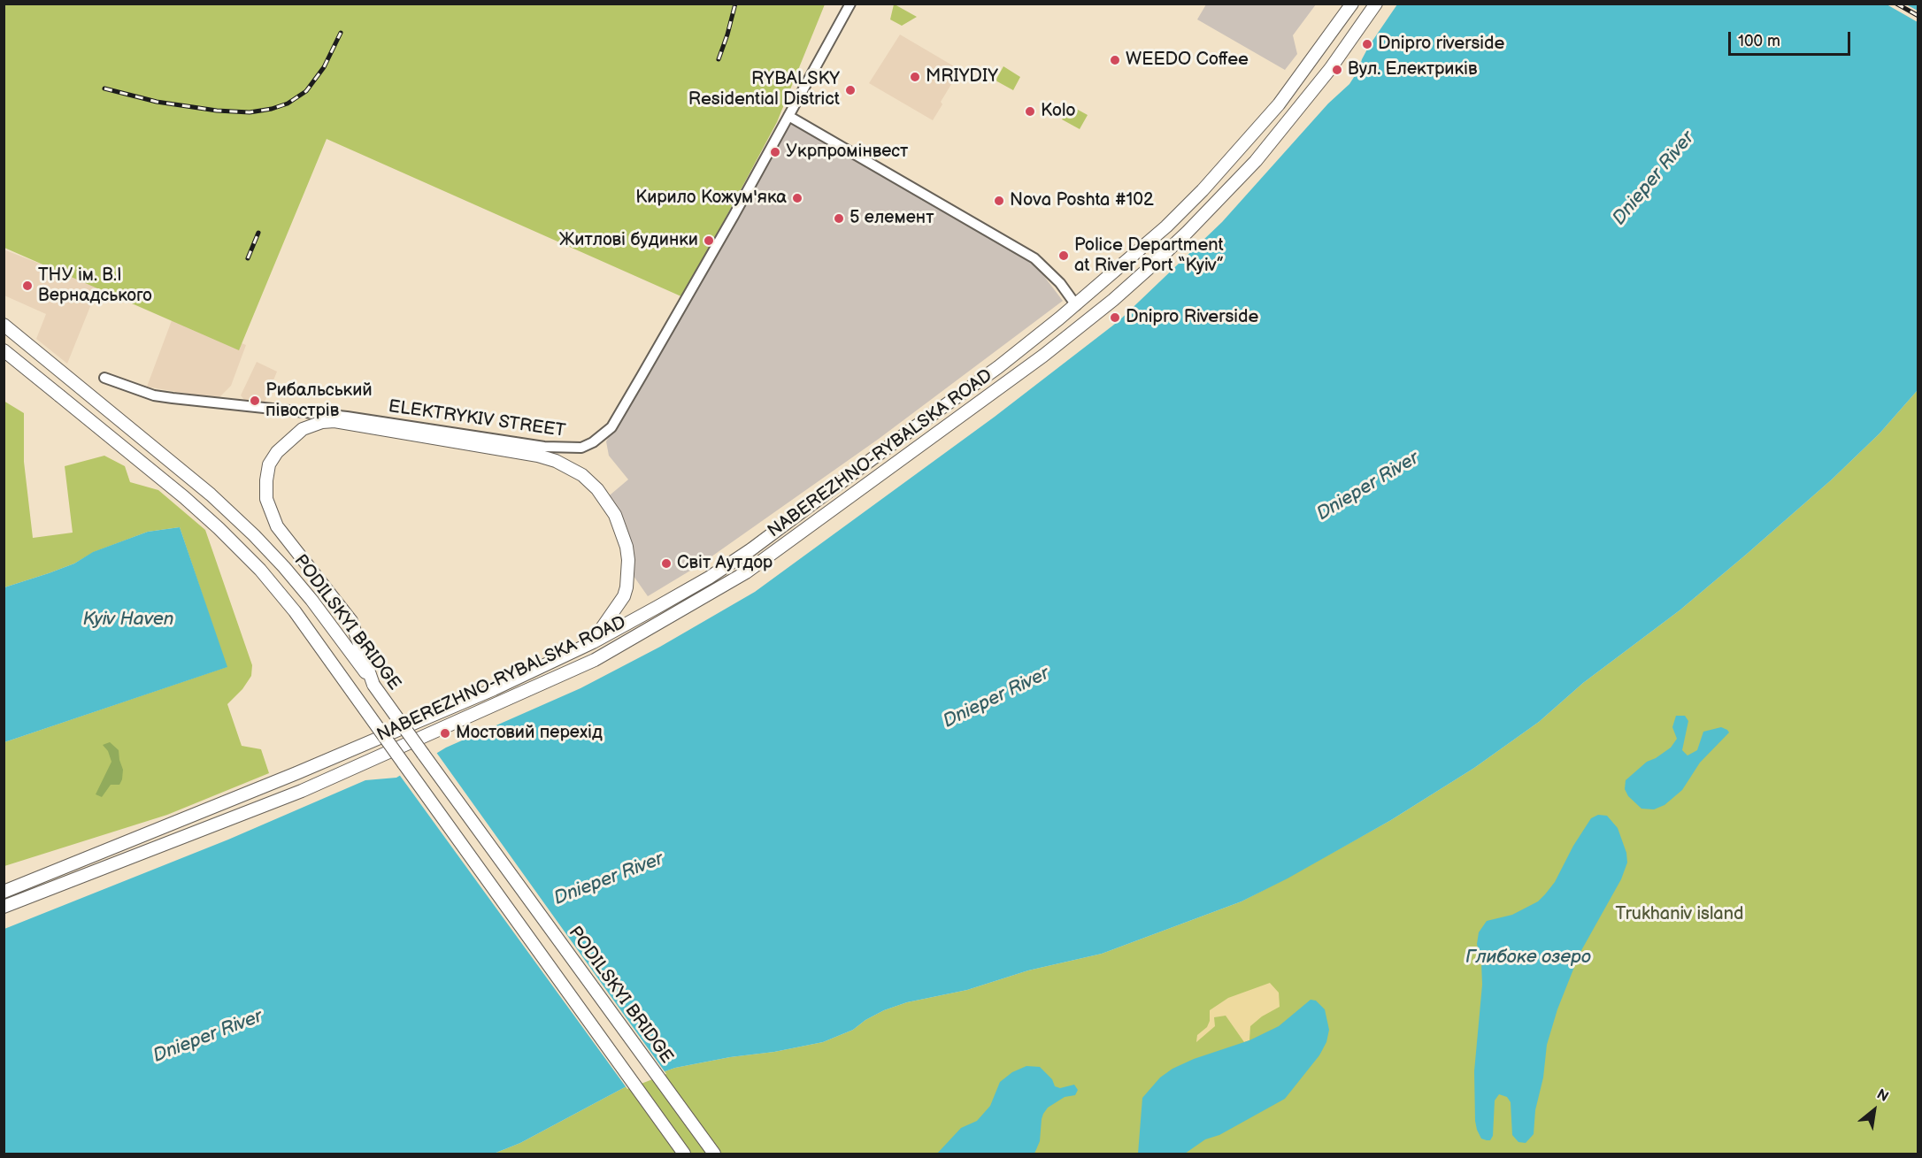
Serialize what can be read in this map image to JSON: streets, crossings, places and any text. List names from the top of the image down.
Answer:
{
  "streets": {
    "main road": ["NABEREZHNO-RYBALSKA ROAD", "PODILSKYI BRIDGE"],
    "street": ["ELEKTRYKIV STREET"]
  },
  "water": ["Dnieper River", "Kyiv Haven", "Глибоке озеро"],
  "parks": ["Trukhaniv island"],
  "places": [
    "Dnipro riverside",
    "WEEDO Coffee",
    "Вул. Електриків",
    "MRIYDIY",
    "RYBALSKY Residential District",
    "Kolo",
    "Укрпромінвест",
    "Кирило Кожум'яка",
    "Nova Poshta #102",
    "5 елемент",
    "Житлові будинки",
    "Police Department at River Port “Kyiv”",
    "ТНУ ім. В.І Вернадського",
    "Dnipro Riverside",
    "Рибальський півострів",
    "Світ Аутдор",
    "Мостовий перехід"
  ],
  "scale_bar": "100 m",
  "north": "top right"
}
